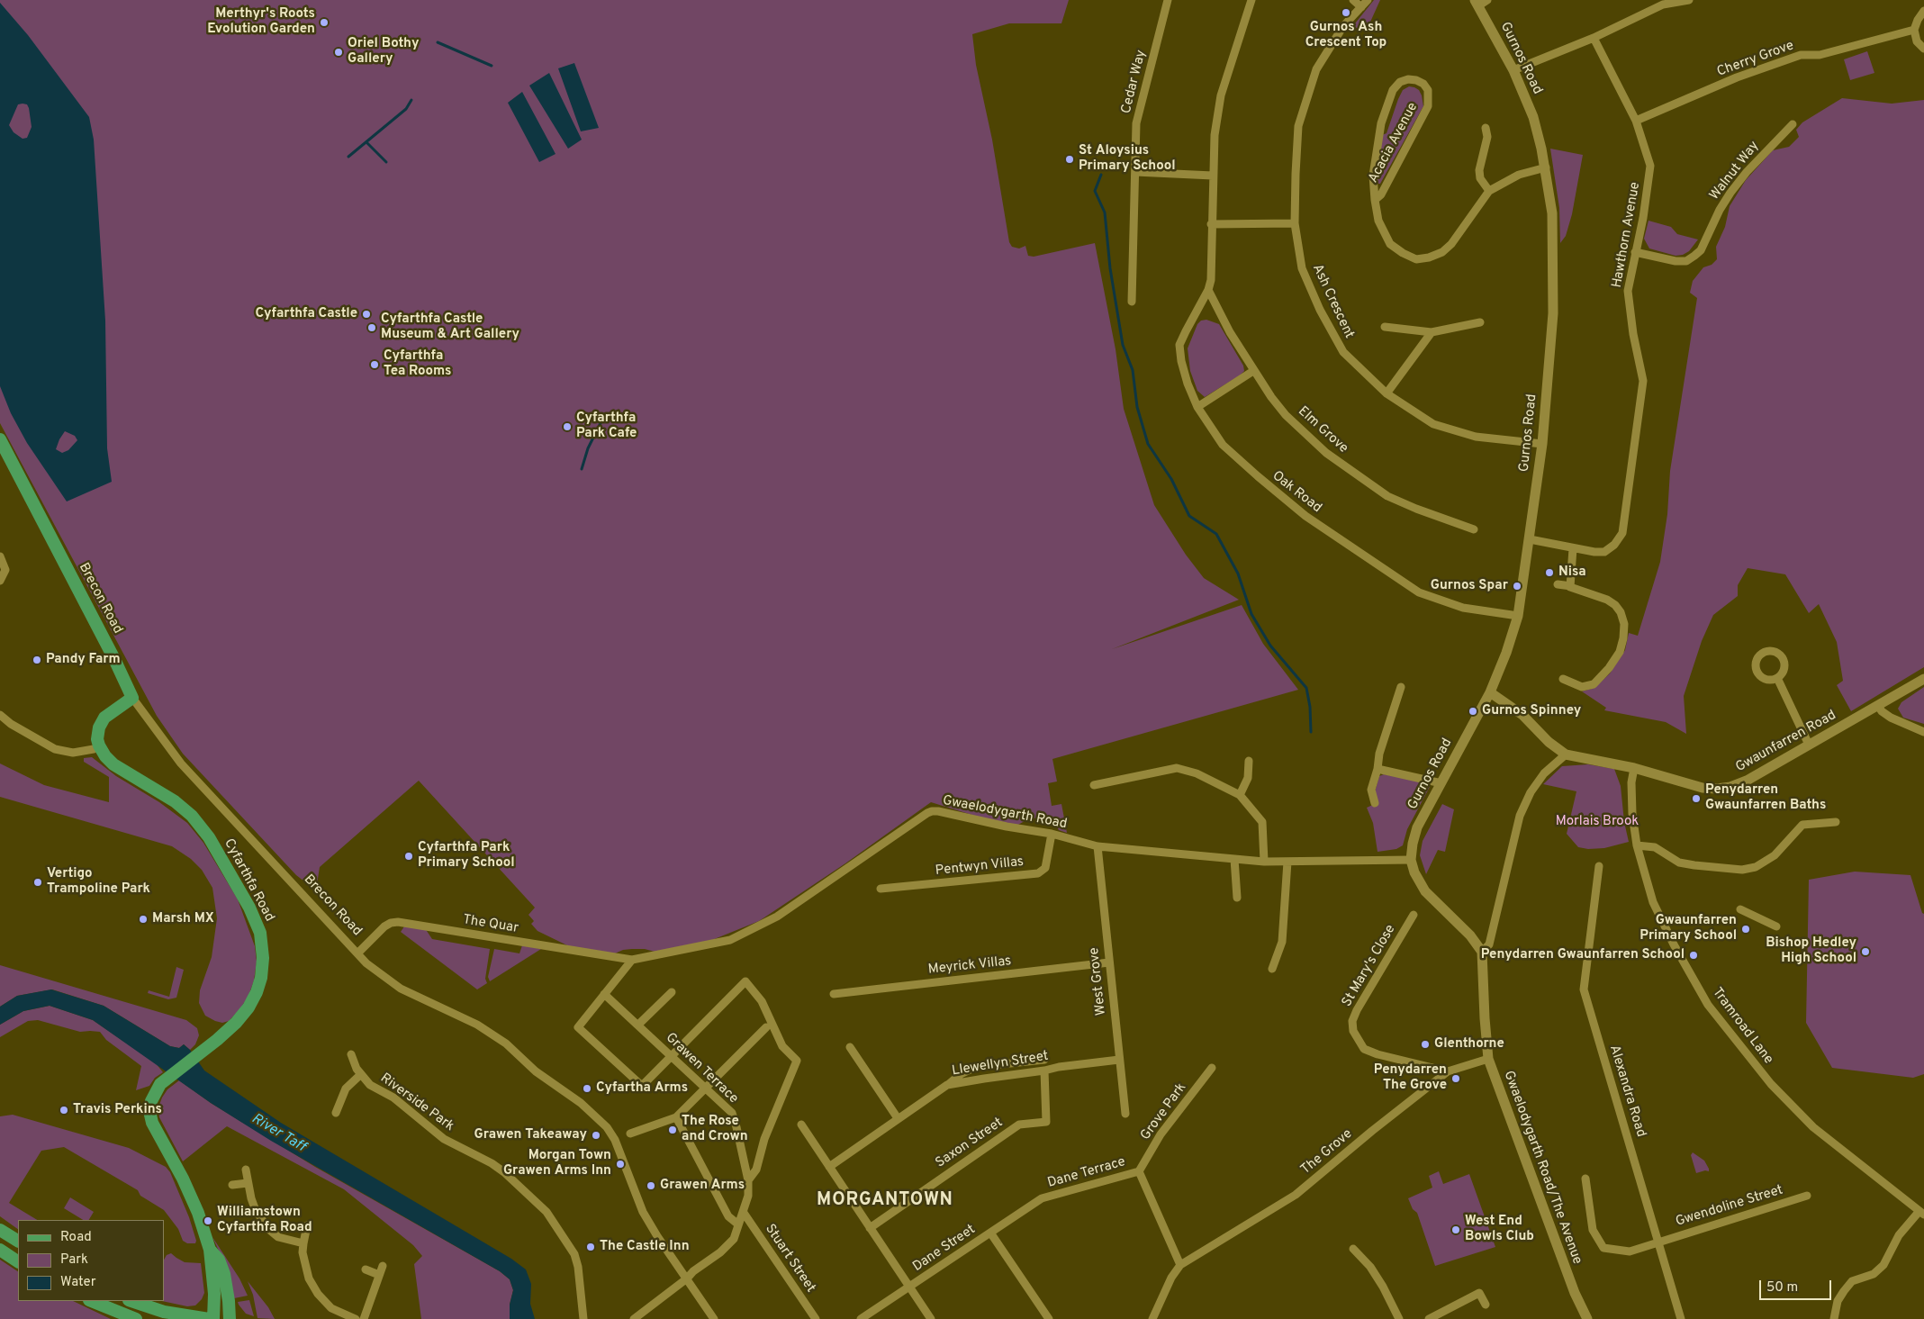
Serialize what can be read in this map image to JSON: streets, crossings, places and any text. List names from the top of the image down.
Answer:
{
  "streets": {
    "main road": ["Brecon Road", "Cyfarthfa Road"],
    "street": [
      "Gurnos Road",
      "Cherry Grove",
      "Cedar Way",
      "Acacia Avenue",
      "Walnut Way",
      "Hawthorn Avenue",
      "Ash Crescent",
      "Elm Grove",
      "Oak Road",
      "Gwaunfarren Road",
      "Gwaelodygarth Road",
      "Pentwyn Villas",
      "The Quar",
      "Meyrick Villas",
      "St Mary's Close",
      "West Grove",
      "Tramroad Lane",
      "Llewellyn Street",
      "Grawen Terrace",
      "Alexandra Road",
      "Riverside Park",
      "Grove Park",
      "Saxon Street",
      "The Grove",
      "Gwaelodygarth Road/The Avenue",
      "Dane Terrace",
      "Gwendoline Street",
      "Dane Street",
      "Stuart Street"
    ]
  },
  "crossings": [
    ["Gurnos Road", "Acacia Avenue"],
    ["Gurnos Road", "Hawthorn Avenue"],
    ["Gurnos Road", "Ash Crescent"],
    ["Gurnos Road", "Oak Road"],
    ["Gurnos Road", "Gwaelodygarth Road"],
    ["Cherry Grove", "Hawthorn Avenue"],
    ["Walnut Way", "Hawthorn Avenue"],
    ["Elm Grove", "Oak Road"],
    ["Brecon Road", "The Quar"],
    ["Gwaunfarren Road", "Tramroad Lane"],
    ["Gwaelodygarth Road", "Pentwyn Villas"],
    ["Gwaelodygarth Road", "The Quar"],
    ["Gwaelodygarth Road", "West Grove"],
    ["Meyrick Villas", "West Grove"],
    ["St Mary's Close", "The Grove"],
    ["West Grove", "Llewellyn Street"],
    ["Llewellyn Street", "Saxon Street"],
    ["Alexandra Road", "Gwendoline Street"],
    ["Grove Park", "Dane Terrace"],
    ["The Grove", "Gwaelodygarth Road/The Avenue"],
    ["Dane Terrace", "Dane Street"]
  ],
  "districts": ["MORGANTOWN"],
  "water": ["River Taff"],
  "parks": ["Morlais Brook"],
  "places": [
    "Gurnos Ash Crescent Top",
    "Merthyr's Roots Evolution Garden",
    "Oriel Bothy Gallery",
    "St Aloysius Primary School",
    "Cyfarthfa Castle",
    "Cyfarthfa Castle Museum & Art Gallery",
    "Cyfarthfa Tea Rooms",
    "Cyfarthfa Park Cafe",
    "Nisa",
    "Gurnos Spar",
    "Pandy Farm",
    "Gurnos Spinney",
    "Penydarren Gwaunfarren Baths",
    "Cyfarthfa Park Primary School",
    "Vertigo Trampoline Park",
    "Marsh MX",
    "Gwaunfarren Primary School",
    "Bishop Hedley High School",
    "Penydarren Gwaunfarren School",
    "Glenthorne",
    "Penydarren The Grove",
    "Cyfartha Arms",
    "Travis Perkins",
    "The Rose and Crown",
    "Grawen Takeaway",
    "Morgan Town Grawen Arms Inn",
    "Grawen Arms",
    "Williamstown Cyfarthfa Road",
    "West End Bowls Club",
    "The Castle Inn"
  ],
  "legend": ["Road", "Park", "Water"],
  "scale_bar": "50 m"
}
